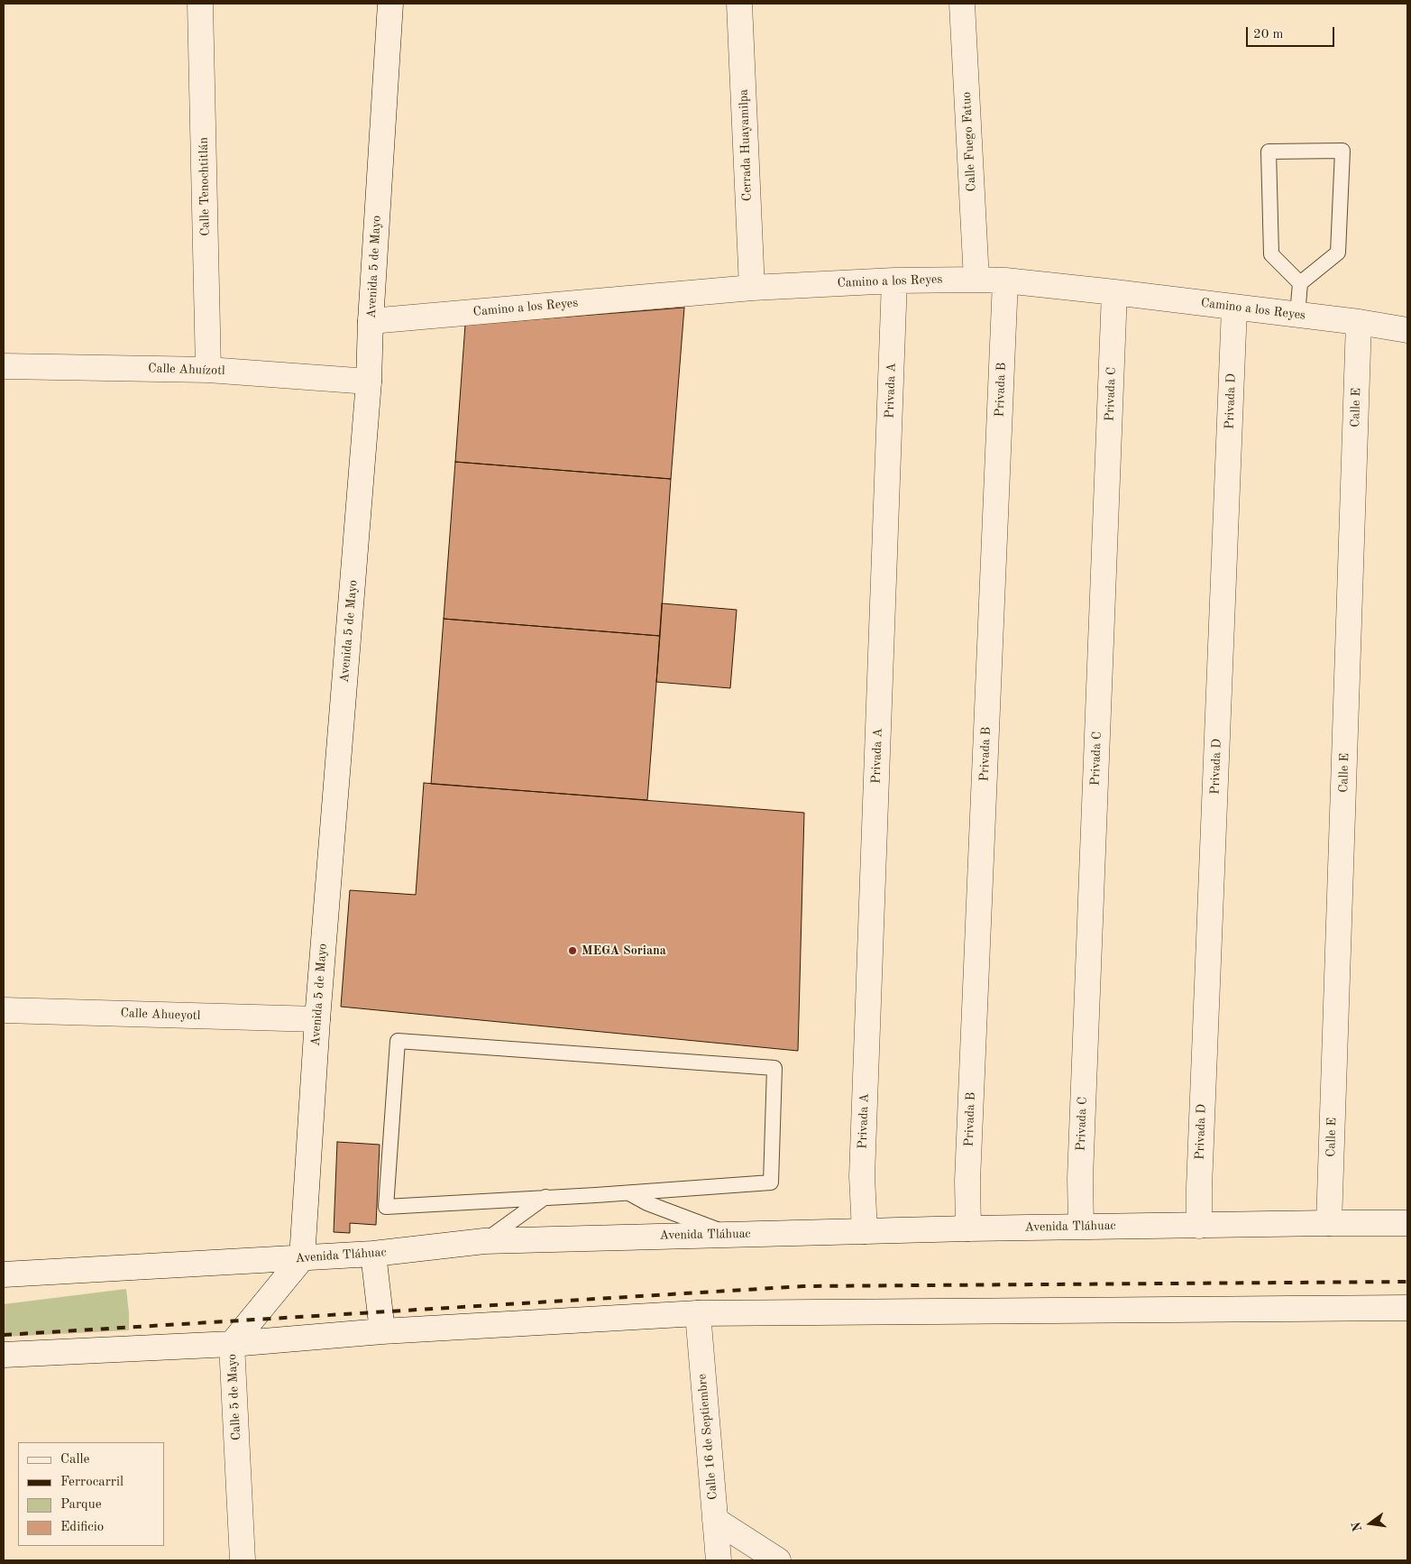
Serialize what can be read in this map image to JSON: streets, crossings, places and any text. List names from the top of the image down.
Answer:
{
  "streets": {
    "street": [
      "Calle Fuego Fatuo",
      "Cerrada Huayamilpa",
      "Calle Tenochtitlán",
      "Avenida 5 de Mayo",
      "Camino a los Reyes",
      "Calle Ahuízotl",
      "Privada B",
      "Privada A",
      "Privada C",
      "Privada D",
      "Calle E",
      "Calle Ahueyotl",
      "Avenida Tláhuac",
      "Calle 5 de Mayo",
      "Calle 16 de Septiembre"
    ]
  },
  "crossings": [
    ["Calle Fuego Fatuo", "Camino a los Reyes"],
    ["Cerrada Huayamilpa", "Camino a los Reyes"],
    ["Calle Tenochtitlán", "Calle Ahuízotl"],
    ["Avenida 5 de Mayo", "Camino a los Reyes"],
    ["Avenida 5 de Mayo", "Calle Ahuízotl"],
    ["Avenida 5 de Mayo", "Calle Ahueyotl"],
    ["Avenida 5 de Mayo", "Avenida Tláhuac"],
    ["Avenida 5 de Mayo", "Calle 5 de Mayo"],
    ["Camino a los Reyes", "Privada B"],
    ["Camino a los Reyes", "Privada A"],
    ["Camino a los Reyes", "Privada C"],
    ["Camino a los Reyes", "Privada D"],
    ["Camino a los Reyes", "Calle E"],
    ["Privada B", "Avenida Tláhuac"],
    ["Privada A", "Avenida Tláhuac"],
    ["Privada C", "Avenida Tláhuac"],
    ["Privada D", "Avenida Tláhuac"],
    ["Calle E", "Avenida Tláhuac"],
    ["Avenida Tláhuac", "Calle 5 de Mayo"]
  ],
  "places": ["MEGA Soriana"],
  "legend": [
    "Calle",
    "Ferrocarril",
    "Parque",
    "Edificio"
  ],
  "scale_bar": "20 m",
  "north": "left"
}
